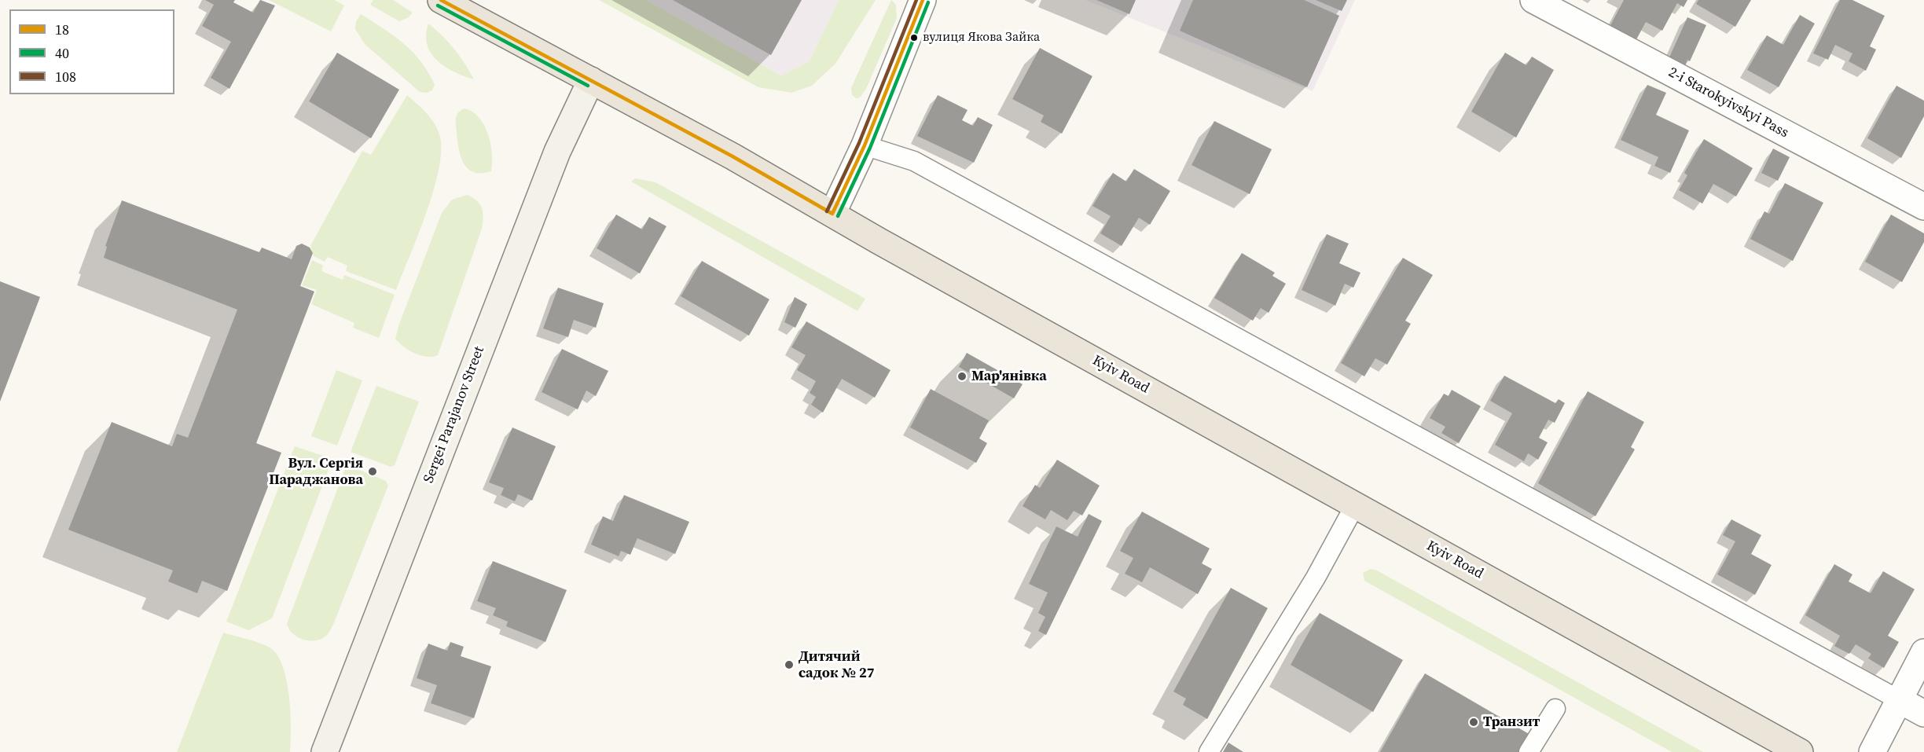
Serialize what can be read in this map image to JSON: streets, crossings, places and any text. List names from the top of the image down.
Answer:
{
  "streets": {
    "main road": ["Kyiv Road", "Sergei Parajanov Street"],
    "street": ["2-i Starokyivskyi Pass"]
  },
  "crossings": [
    ["Kyiv Road", "Sergei Parajanov Street"]
  ],
  "places": [
    "вулиця Якова Зайка",
    "Мар'янівка",
    "Вул. Сергія Параджанова",
    "Дитячий садок № 27",
    "Транзит"
  ],
  "lines": ["transit line 18", "transit line 108", "transit line 40"],
  "legend": ["18", "40", "108"]
}
